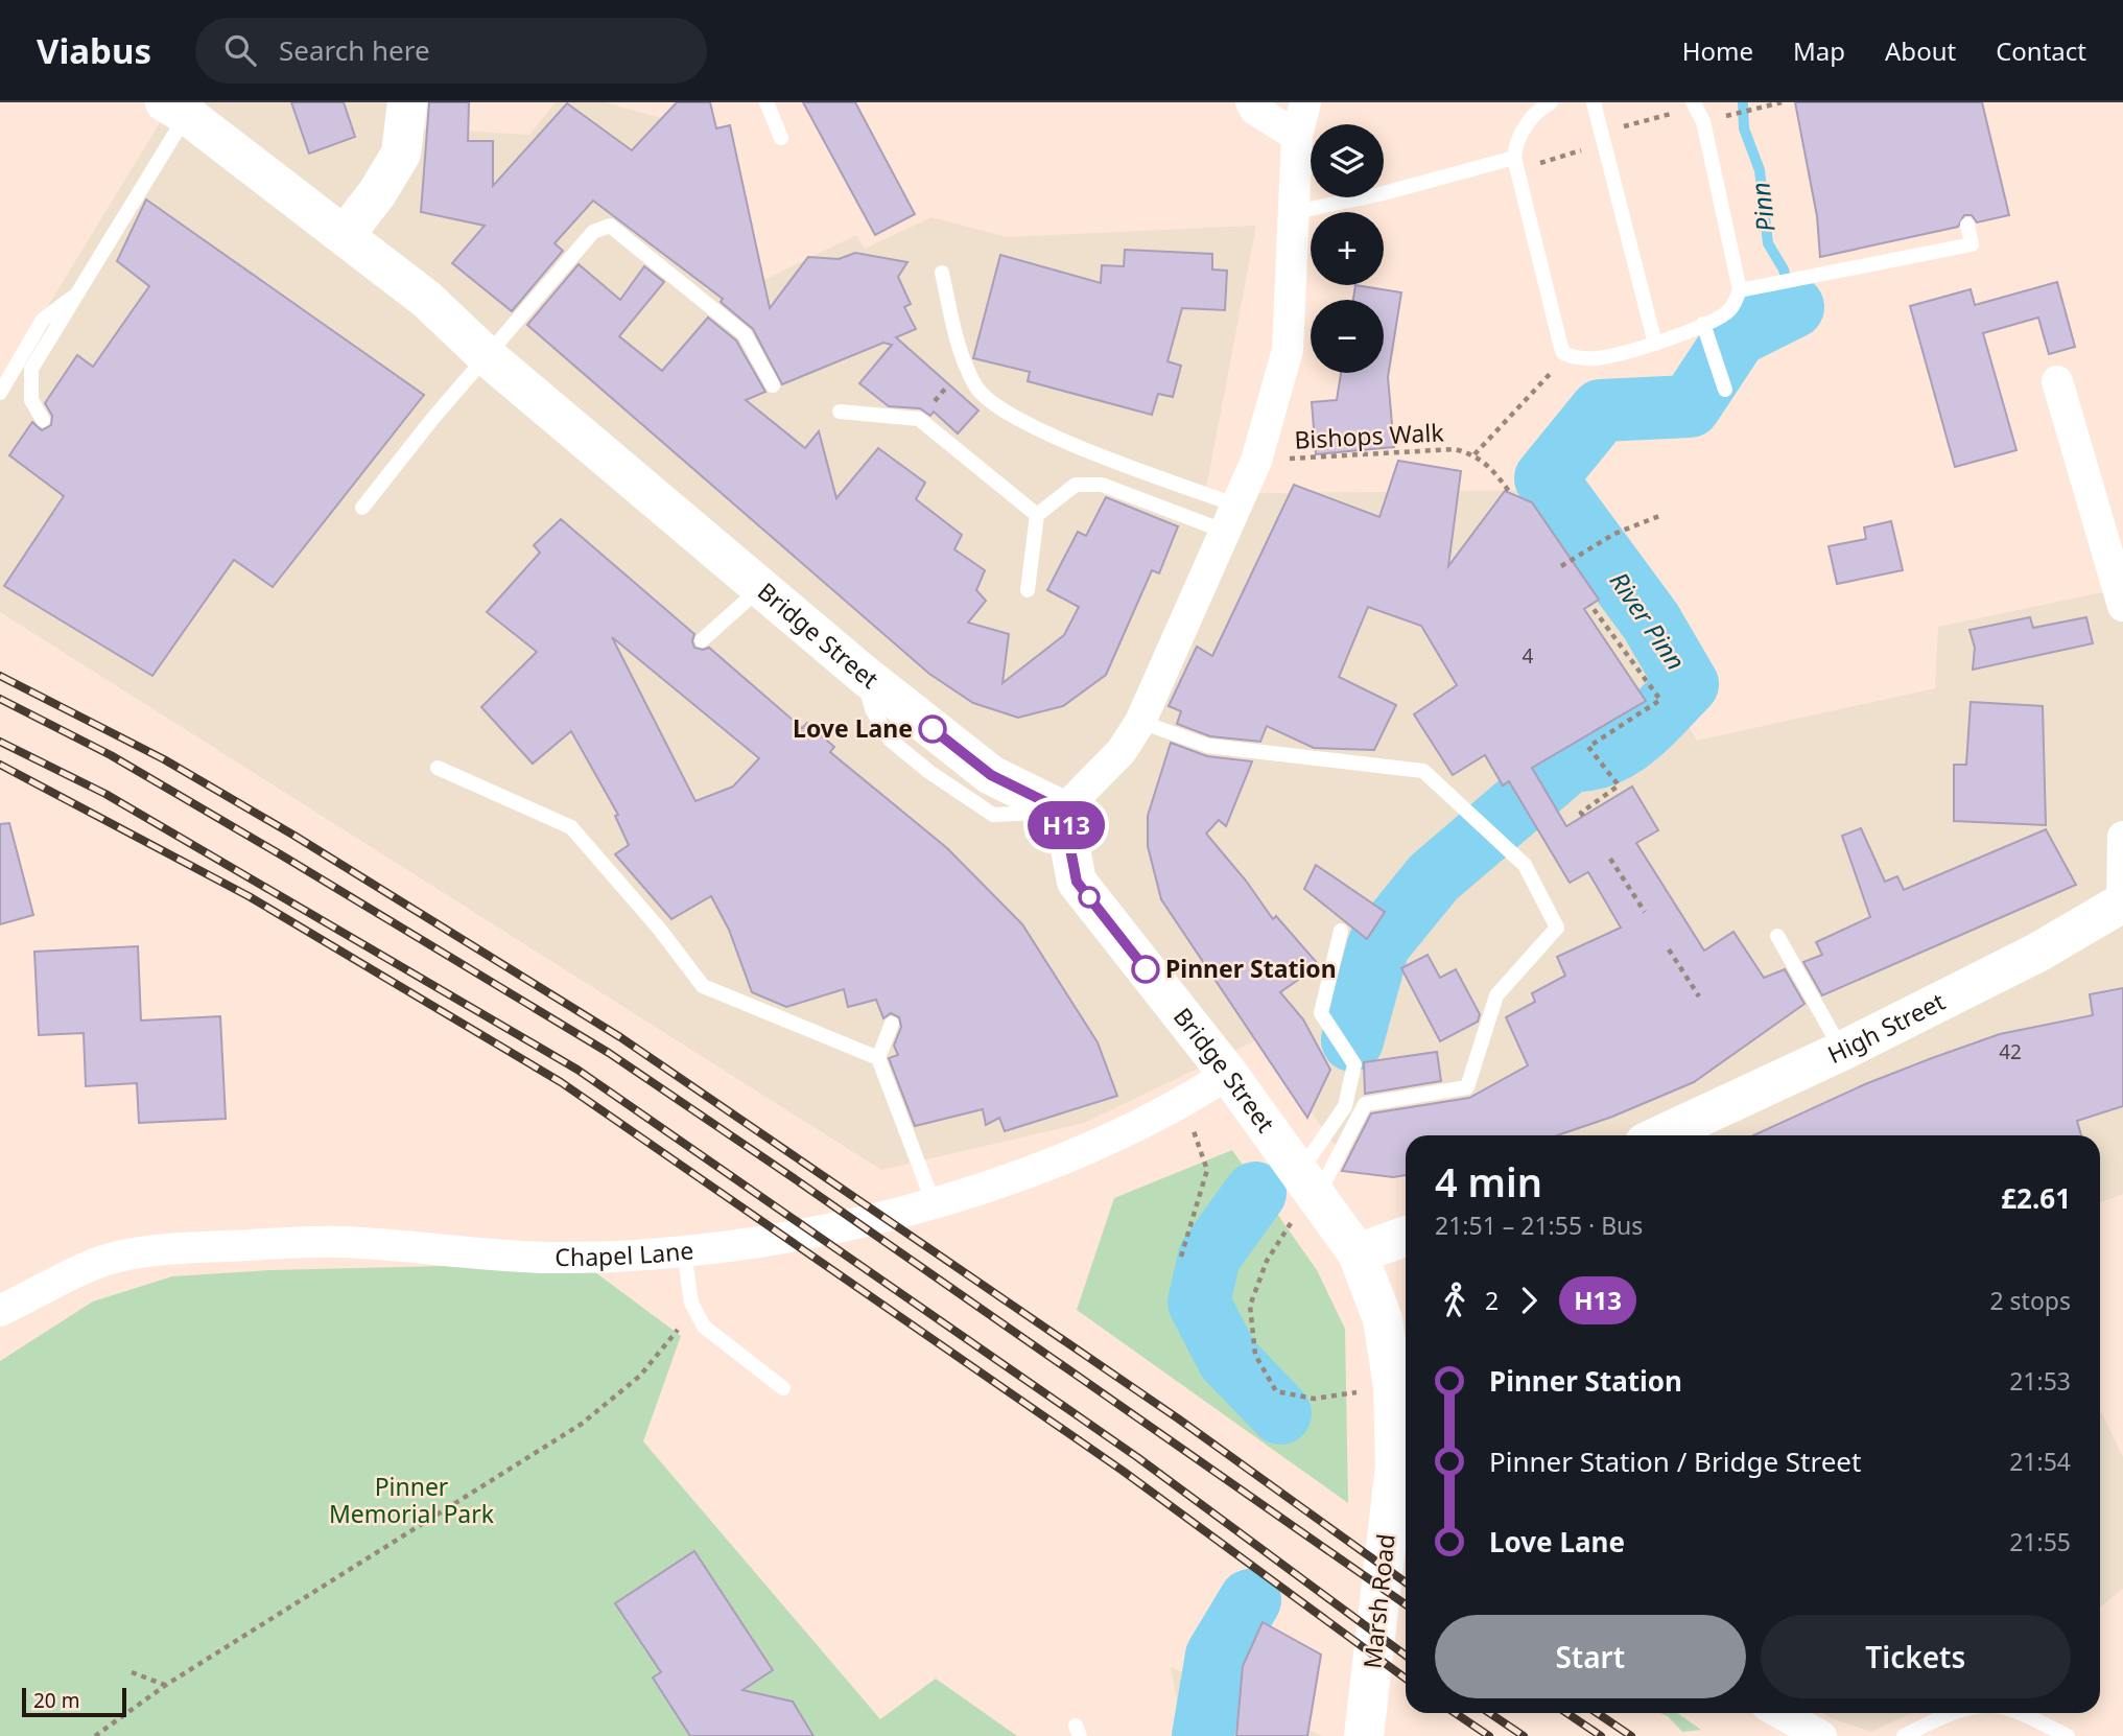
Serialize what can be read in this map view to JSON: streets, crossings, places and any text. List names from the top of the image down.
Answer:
{
  "streets": {
    "street": [
      "Bridge Street",
      "High Street",
      "Chapel Lane",
      "Marsh Road"
    ],
    "path": ["Bishops Walk"]
  },
  "crossings": [
    ["Bridge Street", "Chapel Lane"],
    ["Bridge Street", "Marsh Road"]
  ],
  "water": ["Pinn", "River Pinn"],
  "parks": ["Pinner Memorial Park"],
  "places": ["Love Lane", "Pinner Station"],
  "lines": ["bus line H13"],
  "house_numbers": ["4", "42"],
  "scale_bar": "20 m",
  "page": {
    "header": "Viabus",
    "search": "Search here",
    "nav": [
      "Home",
      "Map",
      "About",
      "Contact"
    ],
    "on_map": "H13",
    "map_buttons": ["+", "−"],
    "heading": ["4 min", "21:51 – 21:55 · Bus", "£2.61"],
    "legs": ["2", "H13", "2 stops"],
    "list": [
      {
        "name": "Pinner Station",
        "value": "21:53"
      },
      {
        "name": "Pinner Station / Bridge Street",
        "value": "21:54"
      },
      {
        "name": "Love Lane",
        "value": "21:55"
      }
    ],
    "buttons": ["Start", "Tickets"],
    "scale": "20 m"
  }
}
